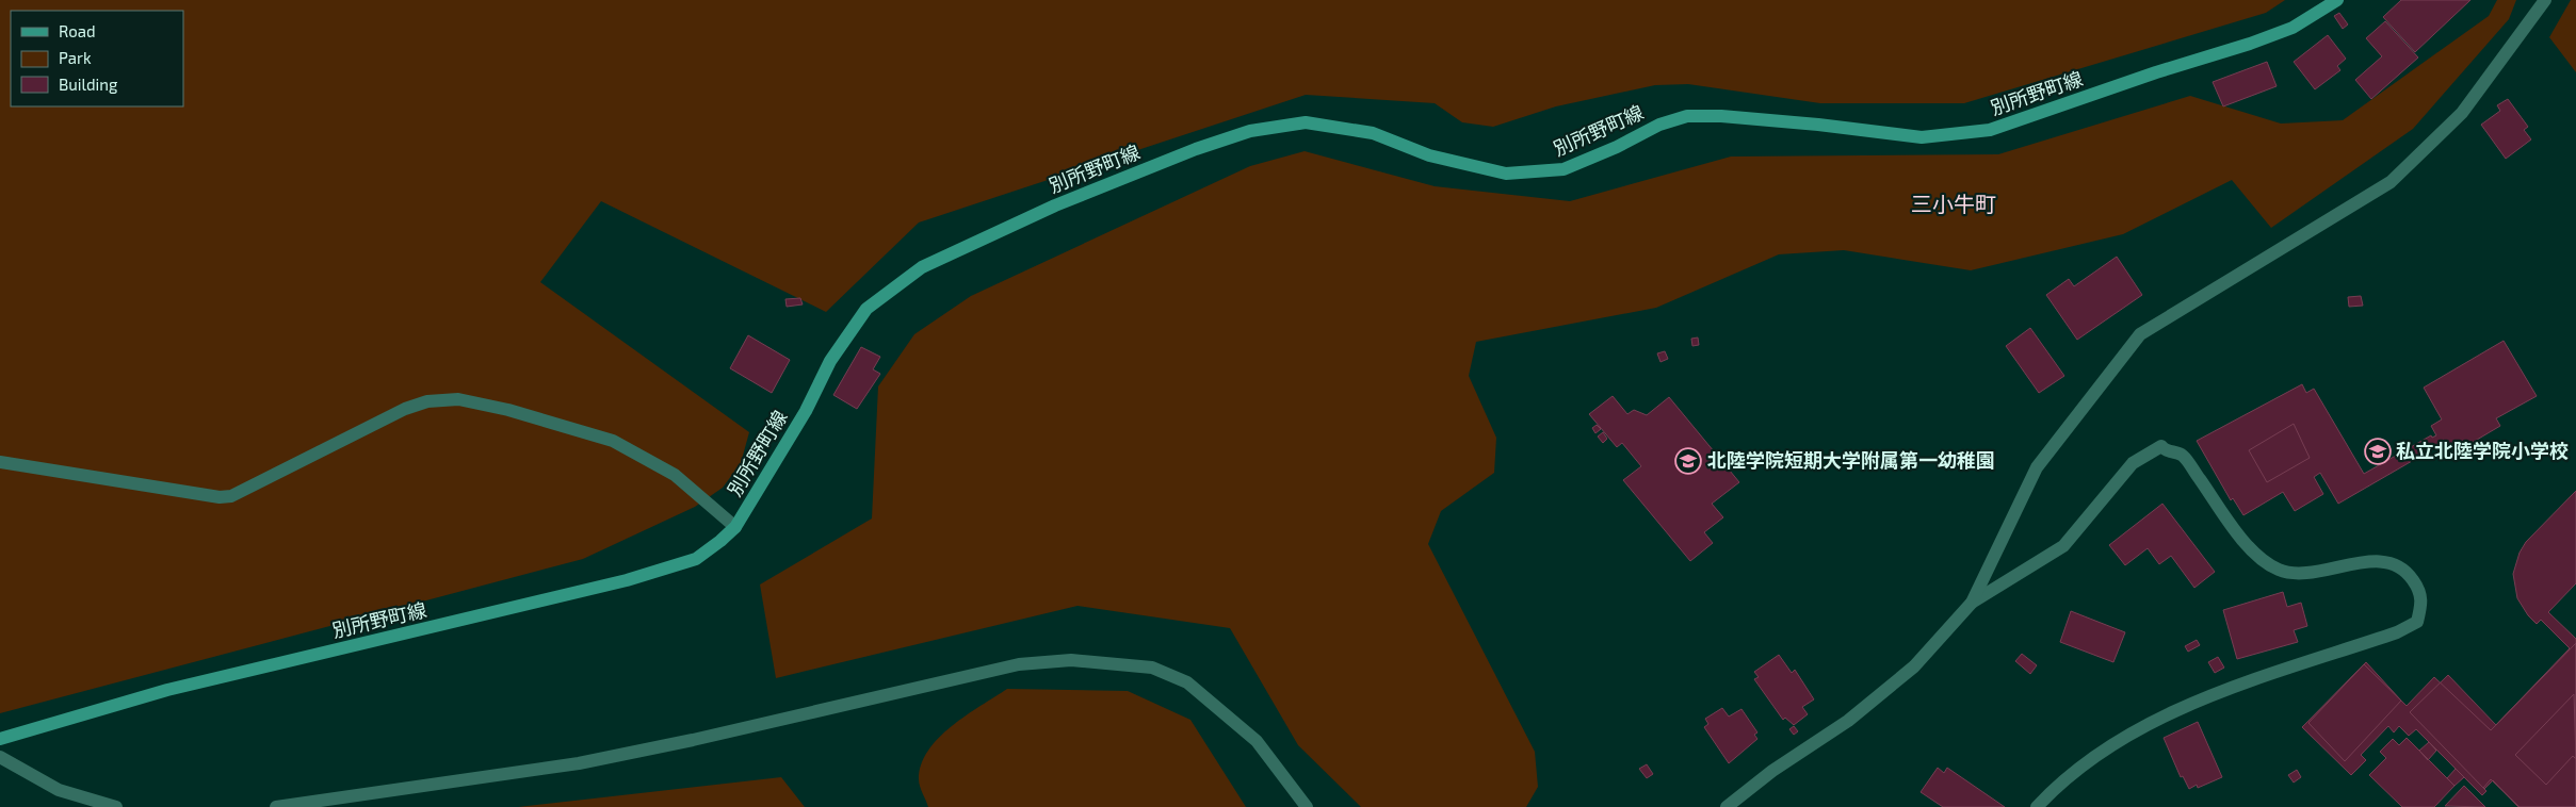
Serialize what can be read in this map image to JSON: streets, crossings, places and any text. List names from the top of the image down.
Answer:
{
  "streets": {
    "main road": ["別所野町線"]
  },
  "districts": ["三小牛町"],
  "places": {
    "school or university": ["私立北陸学院小学校", "北陸学院短期大学附属第一幼稚園"]
  },
  "legend": ["Road", "Park", "Building"]
}
